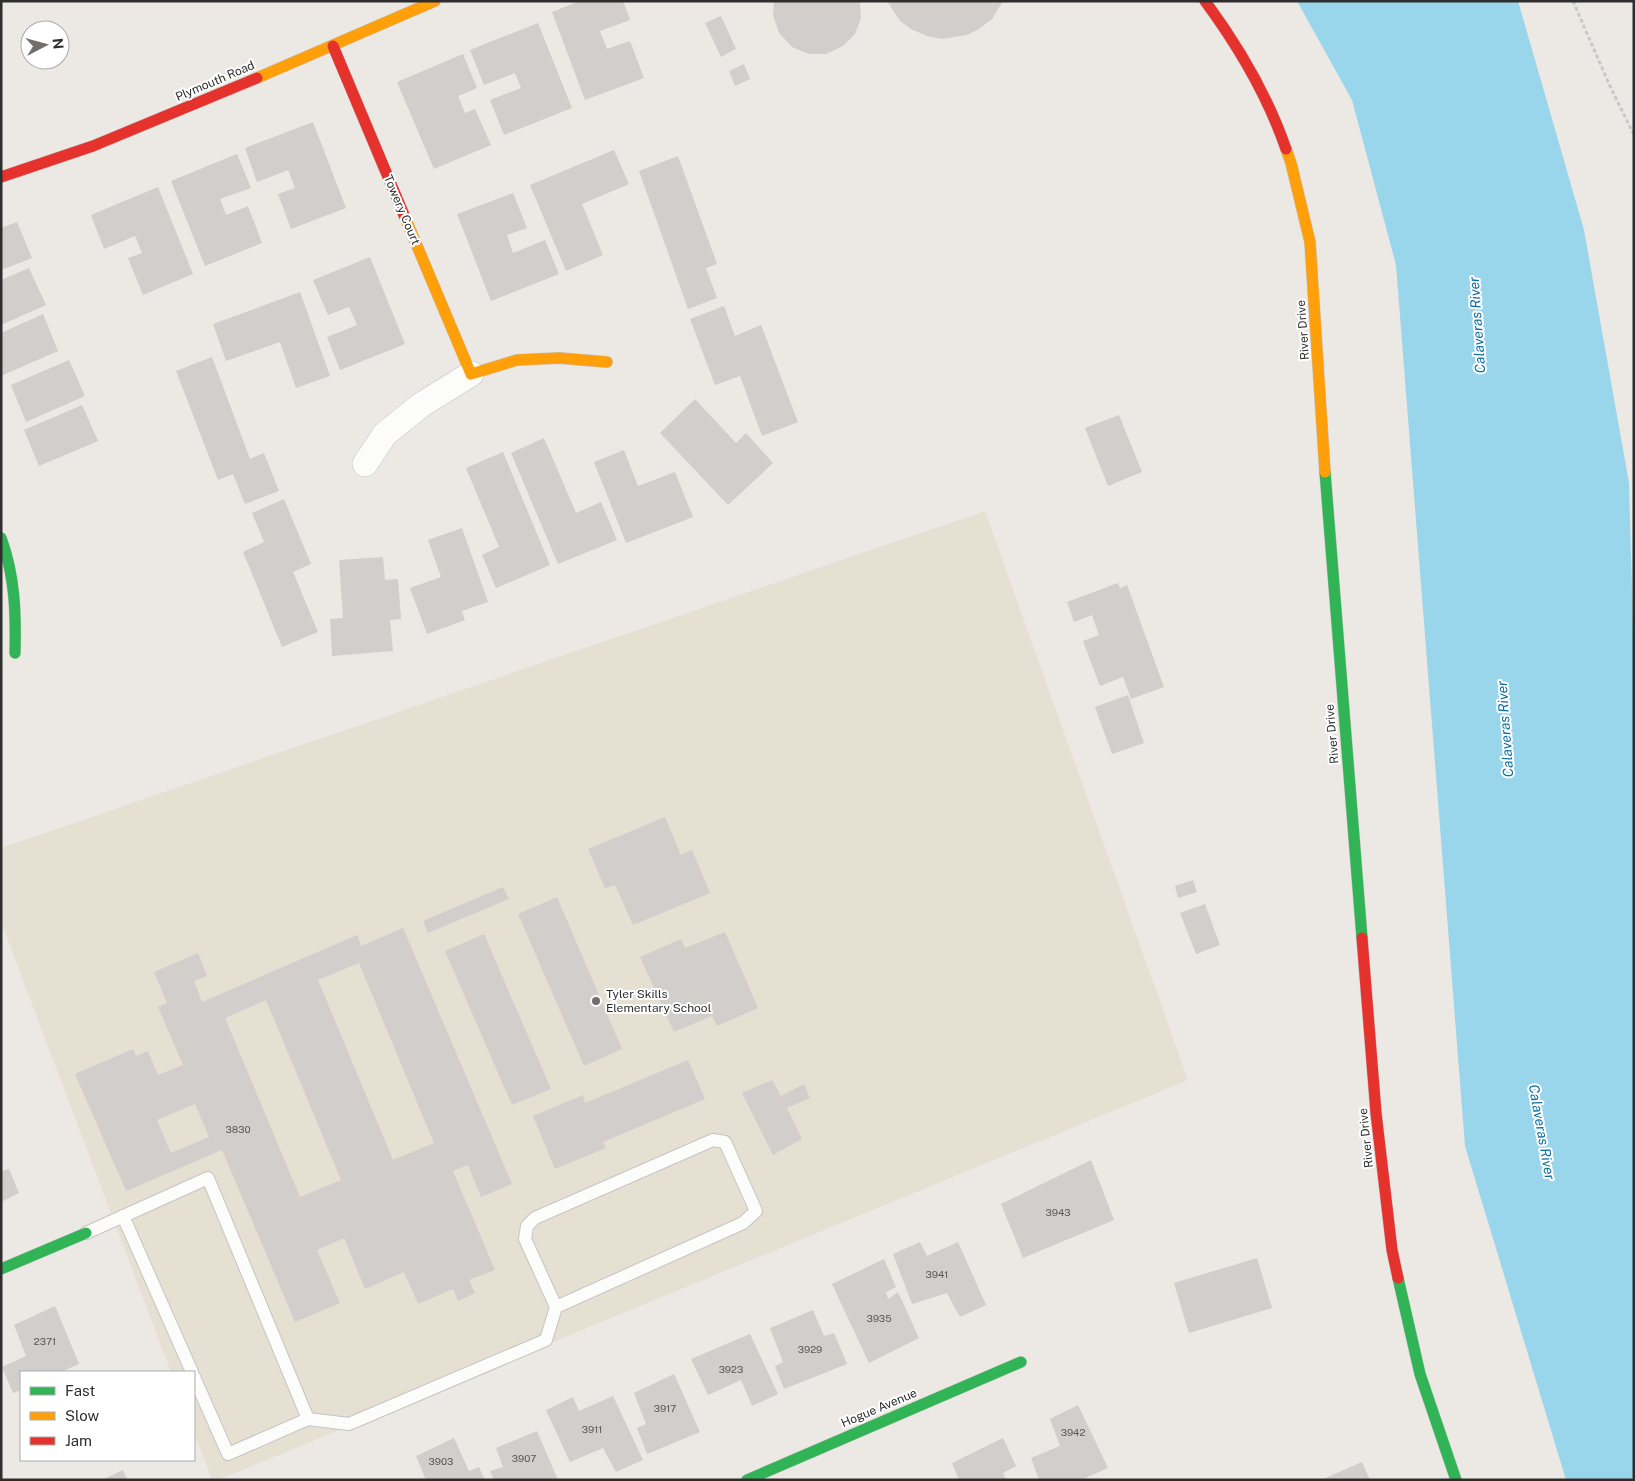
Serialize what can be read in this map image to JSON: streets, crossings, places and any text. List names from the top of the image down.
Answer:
{
  "streets": {
    "street": [
      "Plymouth Road",
      "Towery Court",
      "River Drive",
      "Hogue Avenue"
    ]
  },
  "crossings": [
    ["Plymouth Road", "Towery Court"]
  ],
  "water": ["Calaveras River"],
  "places": ["Tyler Skills Elementary School"],
  "house_numbers": [
    "3830",
    "3943",
    "3941",
    "3935",
    "2371",
    "3929",
    "3923",
    "3917",
    "3911",
    "3942",
    "3907",
    "3903"
  ],
  "legend": ["Fast", "Slow", "Jam"],
  "north": "right"
}
